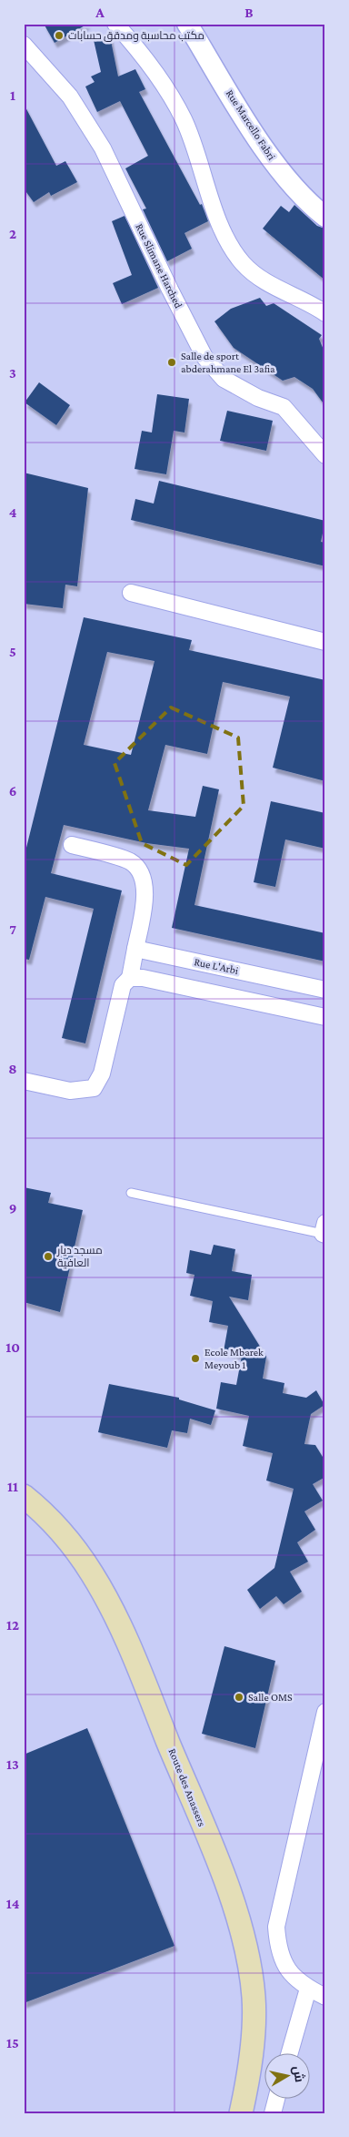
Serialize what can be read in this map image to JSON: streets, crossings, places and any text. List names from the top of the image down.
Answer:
{
  "streets": {
    "main road": ["Route des Anassers"],
    "street": ["Rue Marcello Fabri", "Rue Slimane Harched", "Rue L'Arbi"]
  },
  "places": [
    "مكتب محاسبة ومدقق حسابات",
    "Salle de sport abderahmane El 3afia",
    "مسجد ديار العافية",
    "Ecole Mbarek Meyoub 1",
    "Salle OMS"
  ],
  "north": "right",
  "grid": {
    "columns": ["A", "B"],
    "rows": [
      "1",
      "2",
      "3",
      "4",
      "5",
      "6",
      "7",
      "8",
      "9",
      "10",
      "11",
      "12",
      "13",
      "14",
      "15"
    ]
  }
}
